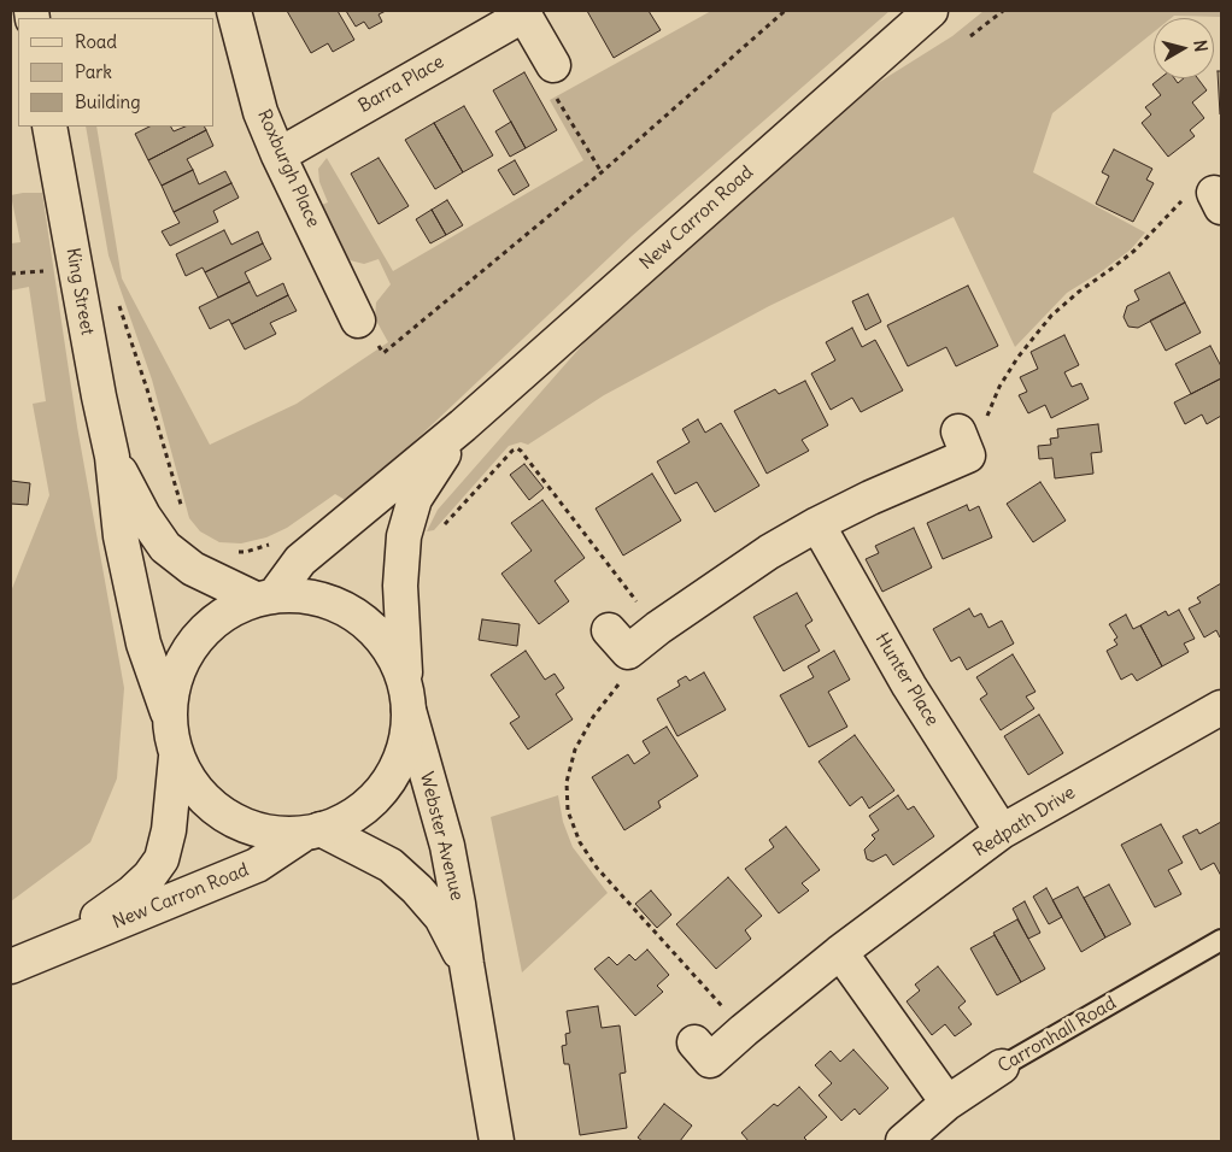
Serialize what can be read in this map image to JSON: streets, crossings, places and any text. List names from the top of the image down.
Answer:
{
  "streets": {
    "main road": [
      "Barra Place",
      "Roxburgh Place",
      "New Carron Road",
      "King Street",
      "Hunter Place",
      "Redpath Drive",
      "Webster Avenue",
      "Carronhall Road"
    ]
  },
  "crossings": [
    ["Barra Place", "Roxburgh Place"],
    ["New Carron Road", "King Street"],
    ["New Carron Road", "Webster Avenue"],
    ["Hunter Place", "Redpath Drive"]
  ],
  "legend": ["Road", "Park", "Building"],
  "north": "right"
}
